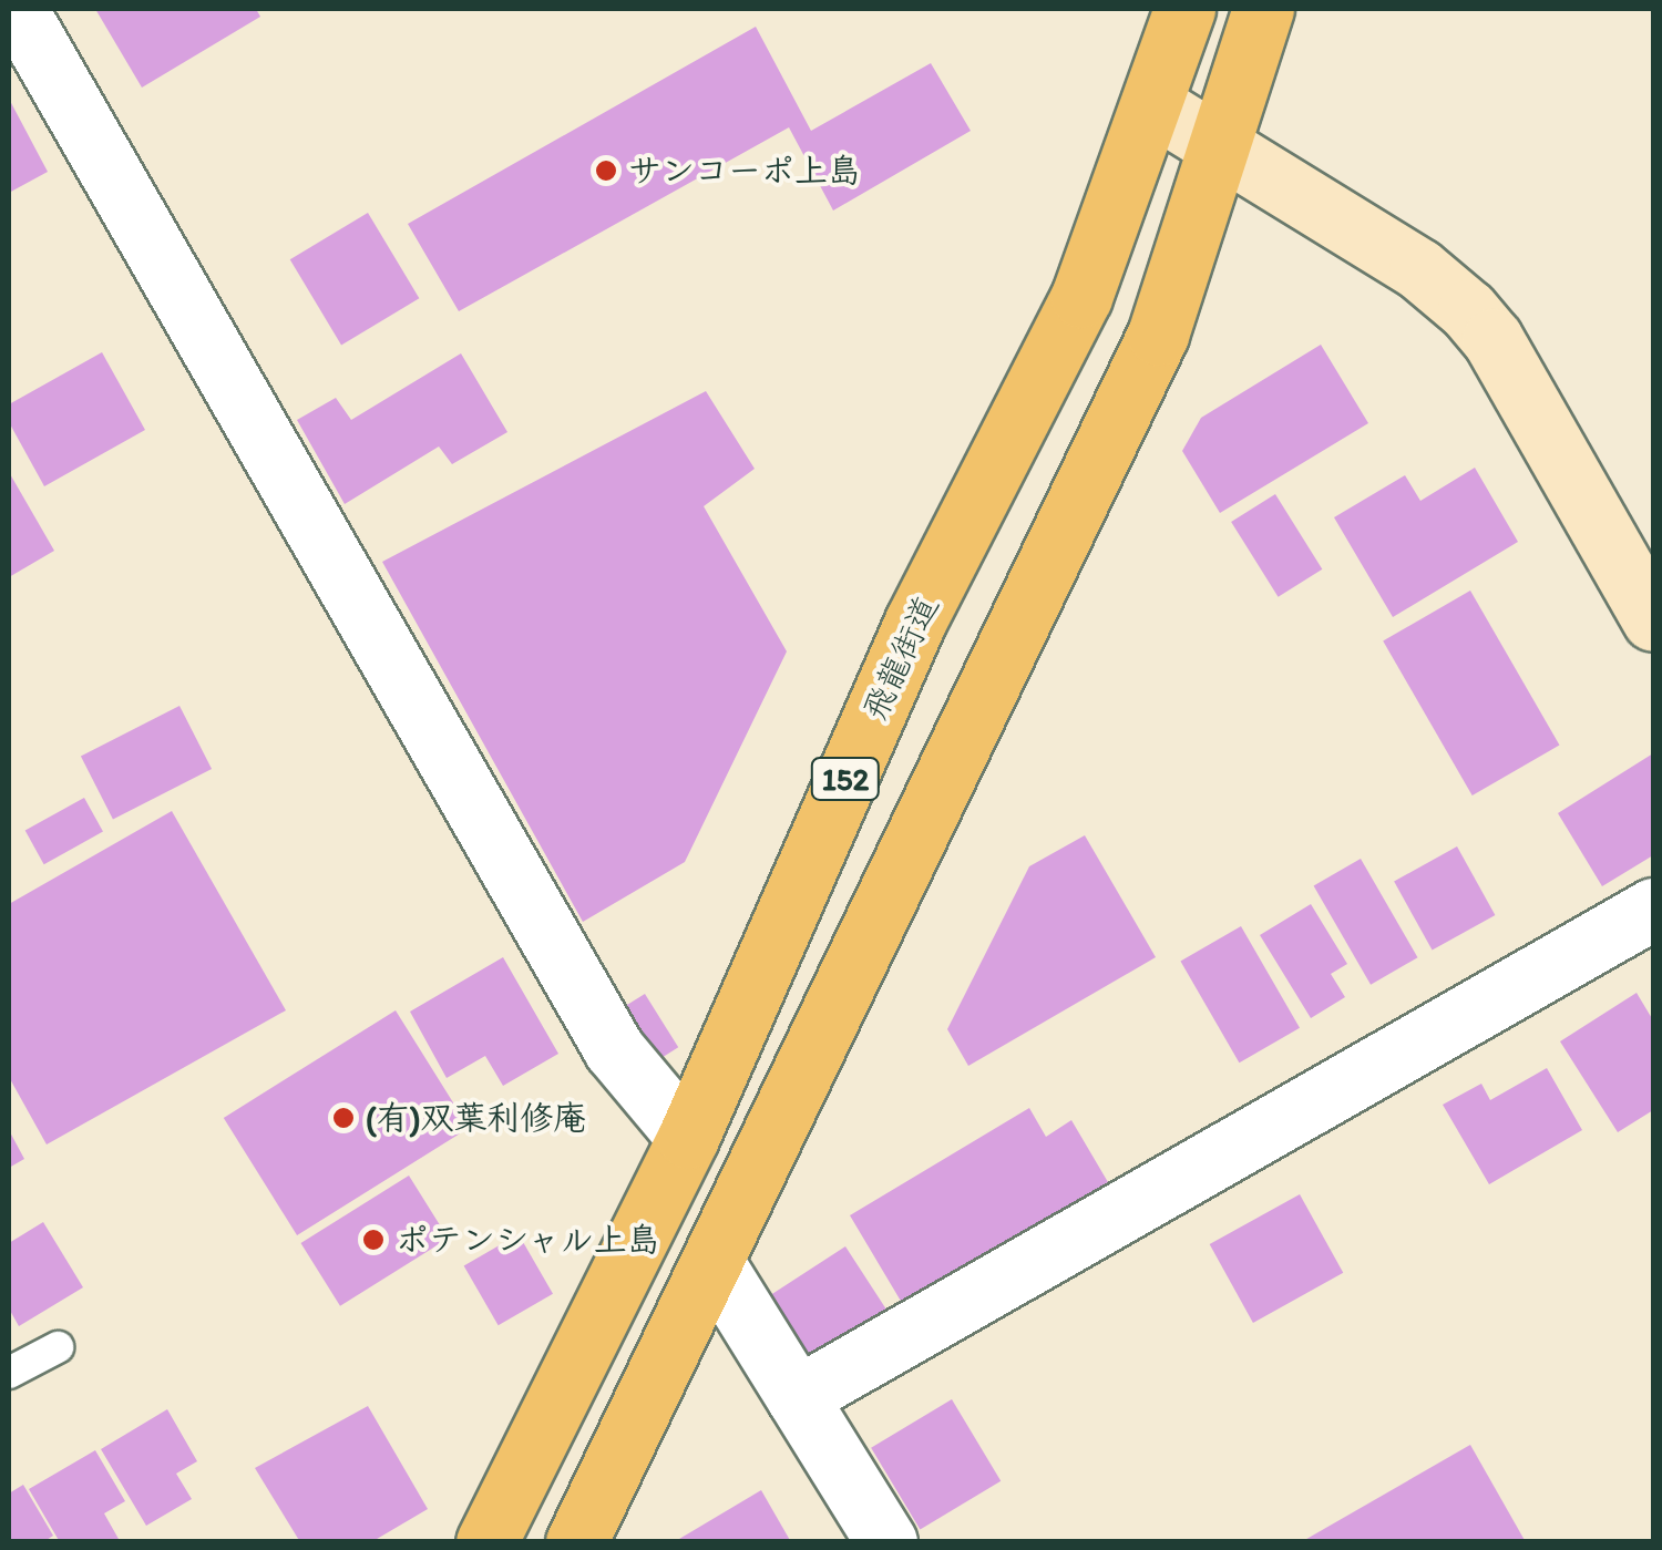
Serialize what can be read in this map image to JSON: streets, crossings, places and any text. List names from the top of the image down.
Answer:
{
  "streets": {
    "highway": ["飛龍街道", "152"]
  },
  "places": ["サンコーポ上島", "(有)双葉利修庵", "ポテンシャル上島"]
}
